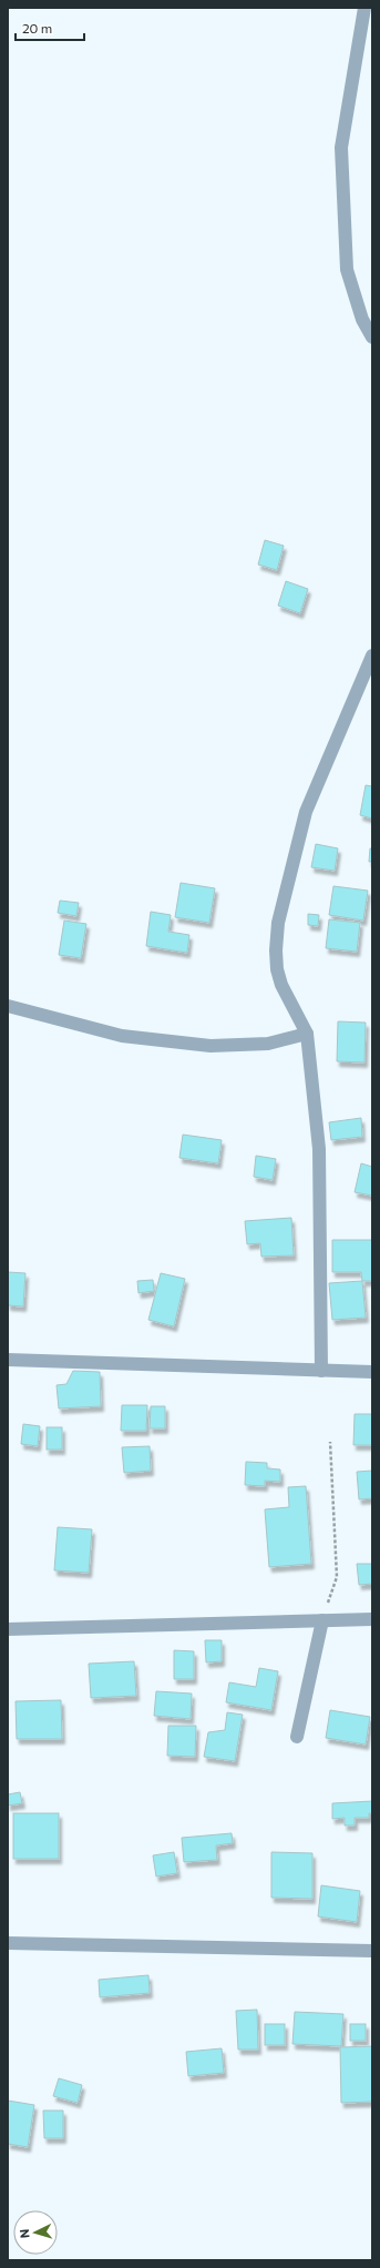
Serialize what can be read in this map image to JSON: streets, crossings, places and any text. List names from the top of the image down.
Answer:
{
  "scale_bar": "20 m",
  "north": "left"
}
